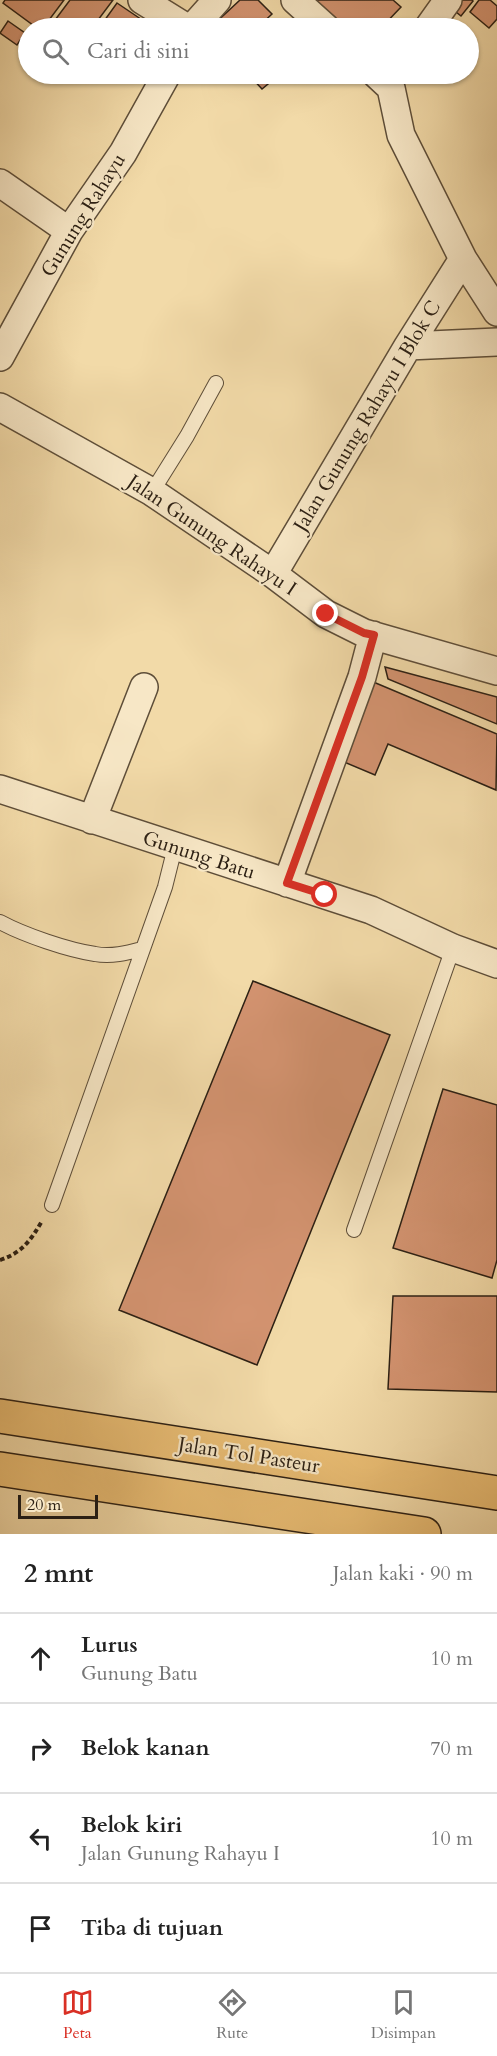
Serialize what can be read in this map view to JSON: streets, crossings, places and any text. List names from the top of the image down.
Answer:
{
  "streets": {
    "highway": ["Jalan Tol Pasteur"],
    "street": [
      "Gunung Rahayu",
      "Jalan Gunung Rahayu I Blok C",
      "Jalan Gunung Rahayu I",
      "Gunung Batu"
    ]
  },
  "crossings": [
    ["Jalan Gunung Rahayu I Blok C", "Jalan Gunung Rahayu I"]
  ],
  "scale_bar": "20 m",
  "page": {
    "search": "Cari di sini",
    "scale": "20 m",
    "heading": ["2 mnt", "Jalan kaki · 90 m"],
    "list": [
      ["Lurus", "Gunung Batu", "10 m"],
      ["Belok kanan", "70 m"],
      ["Belok kiri", "Jalan Gunung Rahayu I", "10 m"],
      "Tiba di tujuan"
    ],
    "nav": ["Peta", "Rute", "Disimpan"]
  }
}
